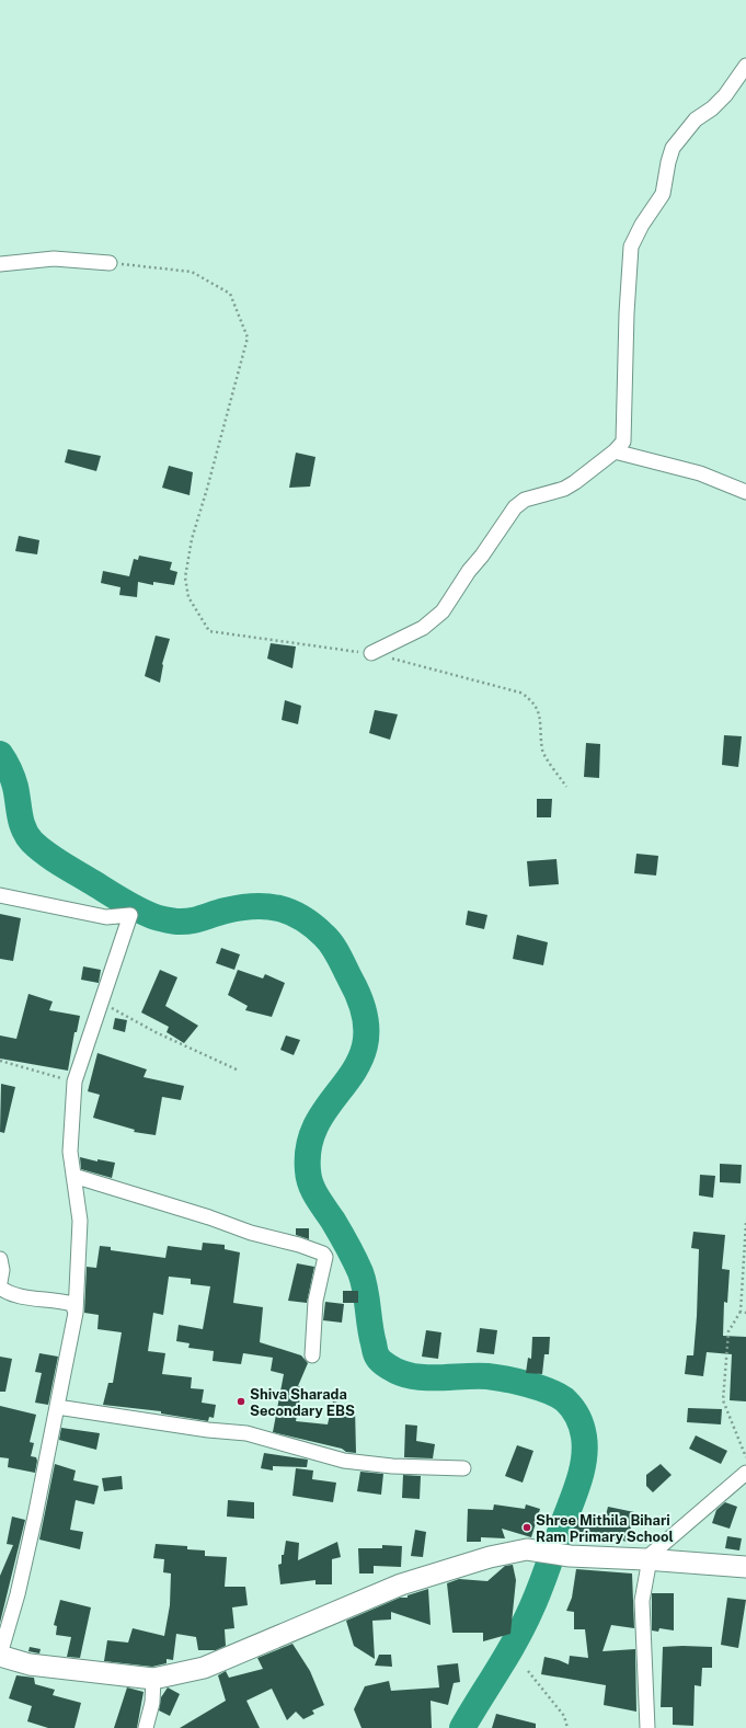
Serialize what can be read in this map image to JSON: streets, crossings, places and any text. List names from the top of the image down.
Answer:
{
  "places": ["Shiva Sharada Secondary EBS", "Shree Mithila Bihari Ram Primary School"]
}
